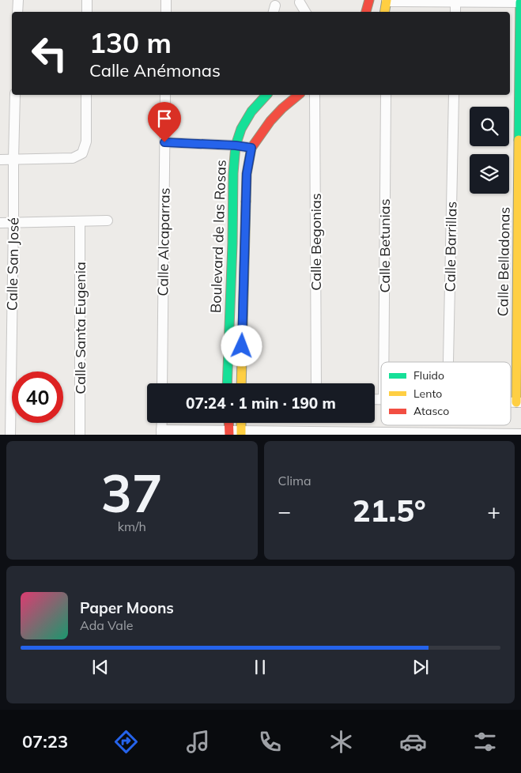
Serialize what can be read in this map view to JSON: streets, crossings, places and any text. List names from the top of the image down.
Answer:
{
  "streets": {
    "street": [
      "Boulevard de las Rosas",
      "Calle Alcaparras",
      "Calle Begonias",
      "Calle Betunias",
      "Calle Barrillas",
      "Calle Belladonas",
      "Calle San José",
      "Calle Santa Eugenia"
    ]
  },
  "legend": ["Fluido", "Lento", "Atasco"],
  "page": {
    "turn": ["130 m", "Calle Anémonas"],
    "limit": "40",
    "trip": "07:24 · 1 min · 190 m",
    "tile": [
      ["37", "km/h"],
      "Clima"
    ],
    "heat": ["−", "21.5°", "+"],
    "song": ["Paper Moons", "Ada Vale"],
    "tabs": "07:23"
  }
}
